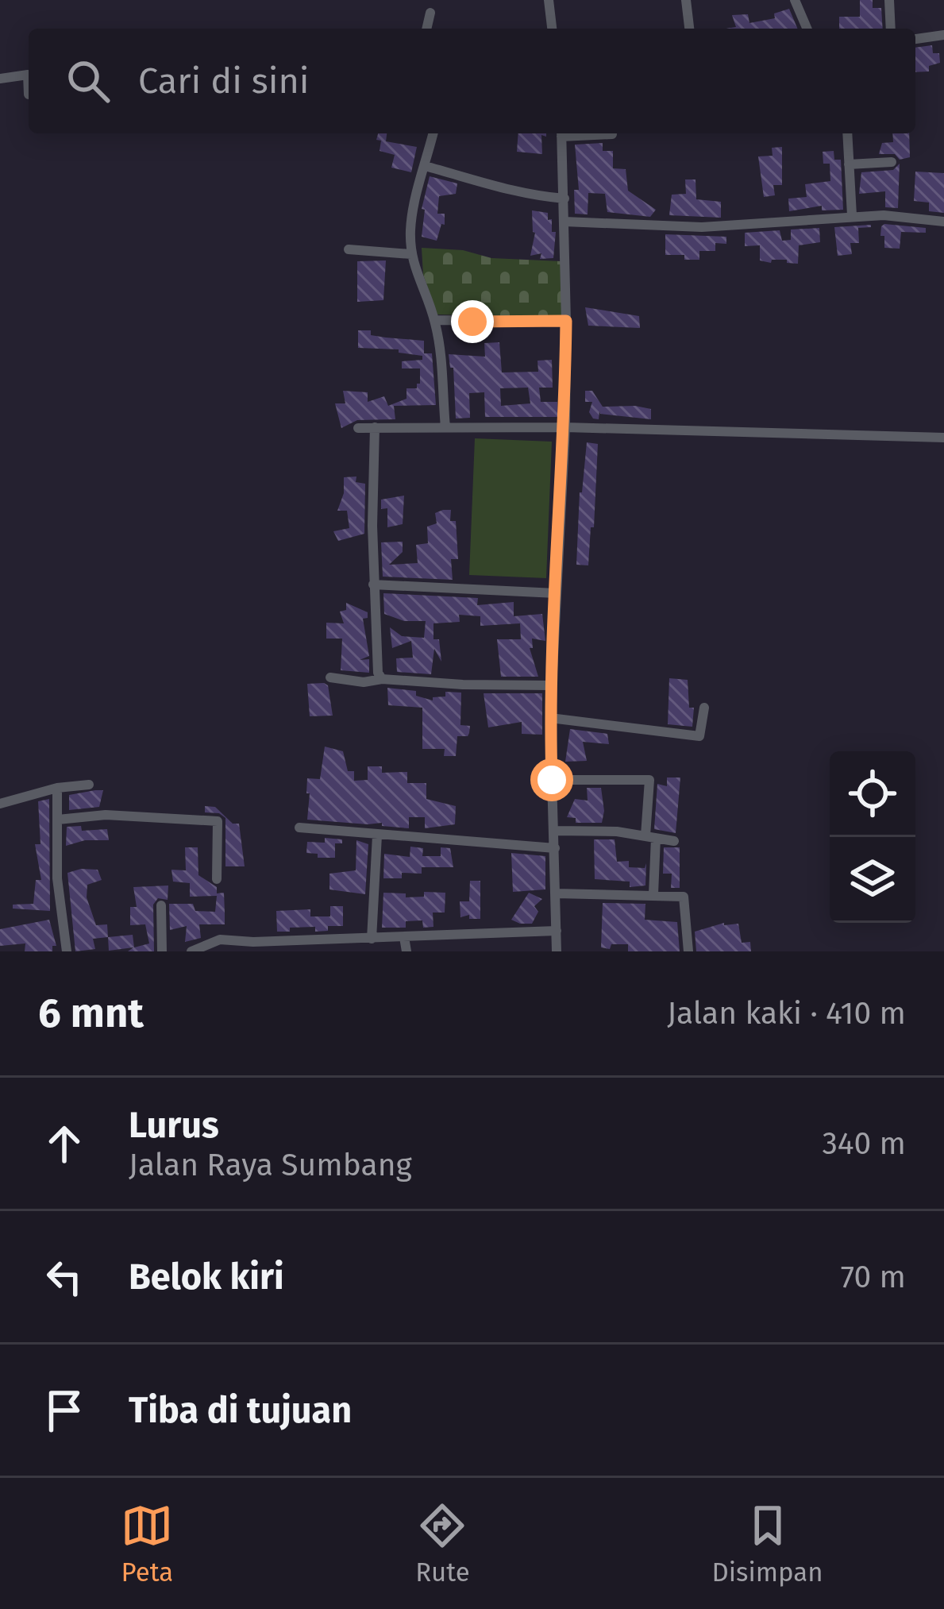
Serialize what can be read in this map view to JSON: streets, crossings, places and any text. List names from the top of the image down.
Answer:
{
  "page": {
    "search": "Cari di sini",
    "heading": ["6 mnt", "Jalan kaki · 410 m"],
    "list": [
      ["Lurus", "Jalan Raya Sumbang", "340 m"],
      ["Belok kiri", "70 m"],
      "Tiba di tujuan"
    ],
    "nav": ["Peta", "Rute", "Disimpan"]
  }
}
